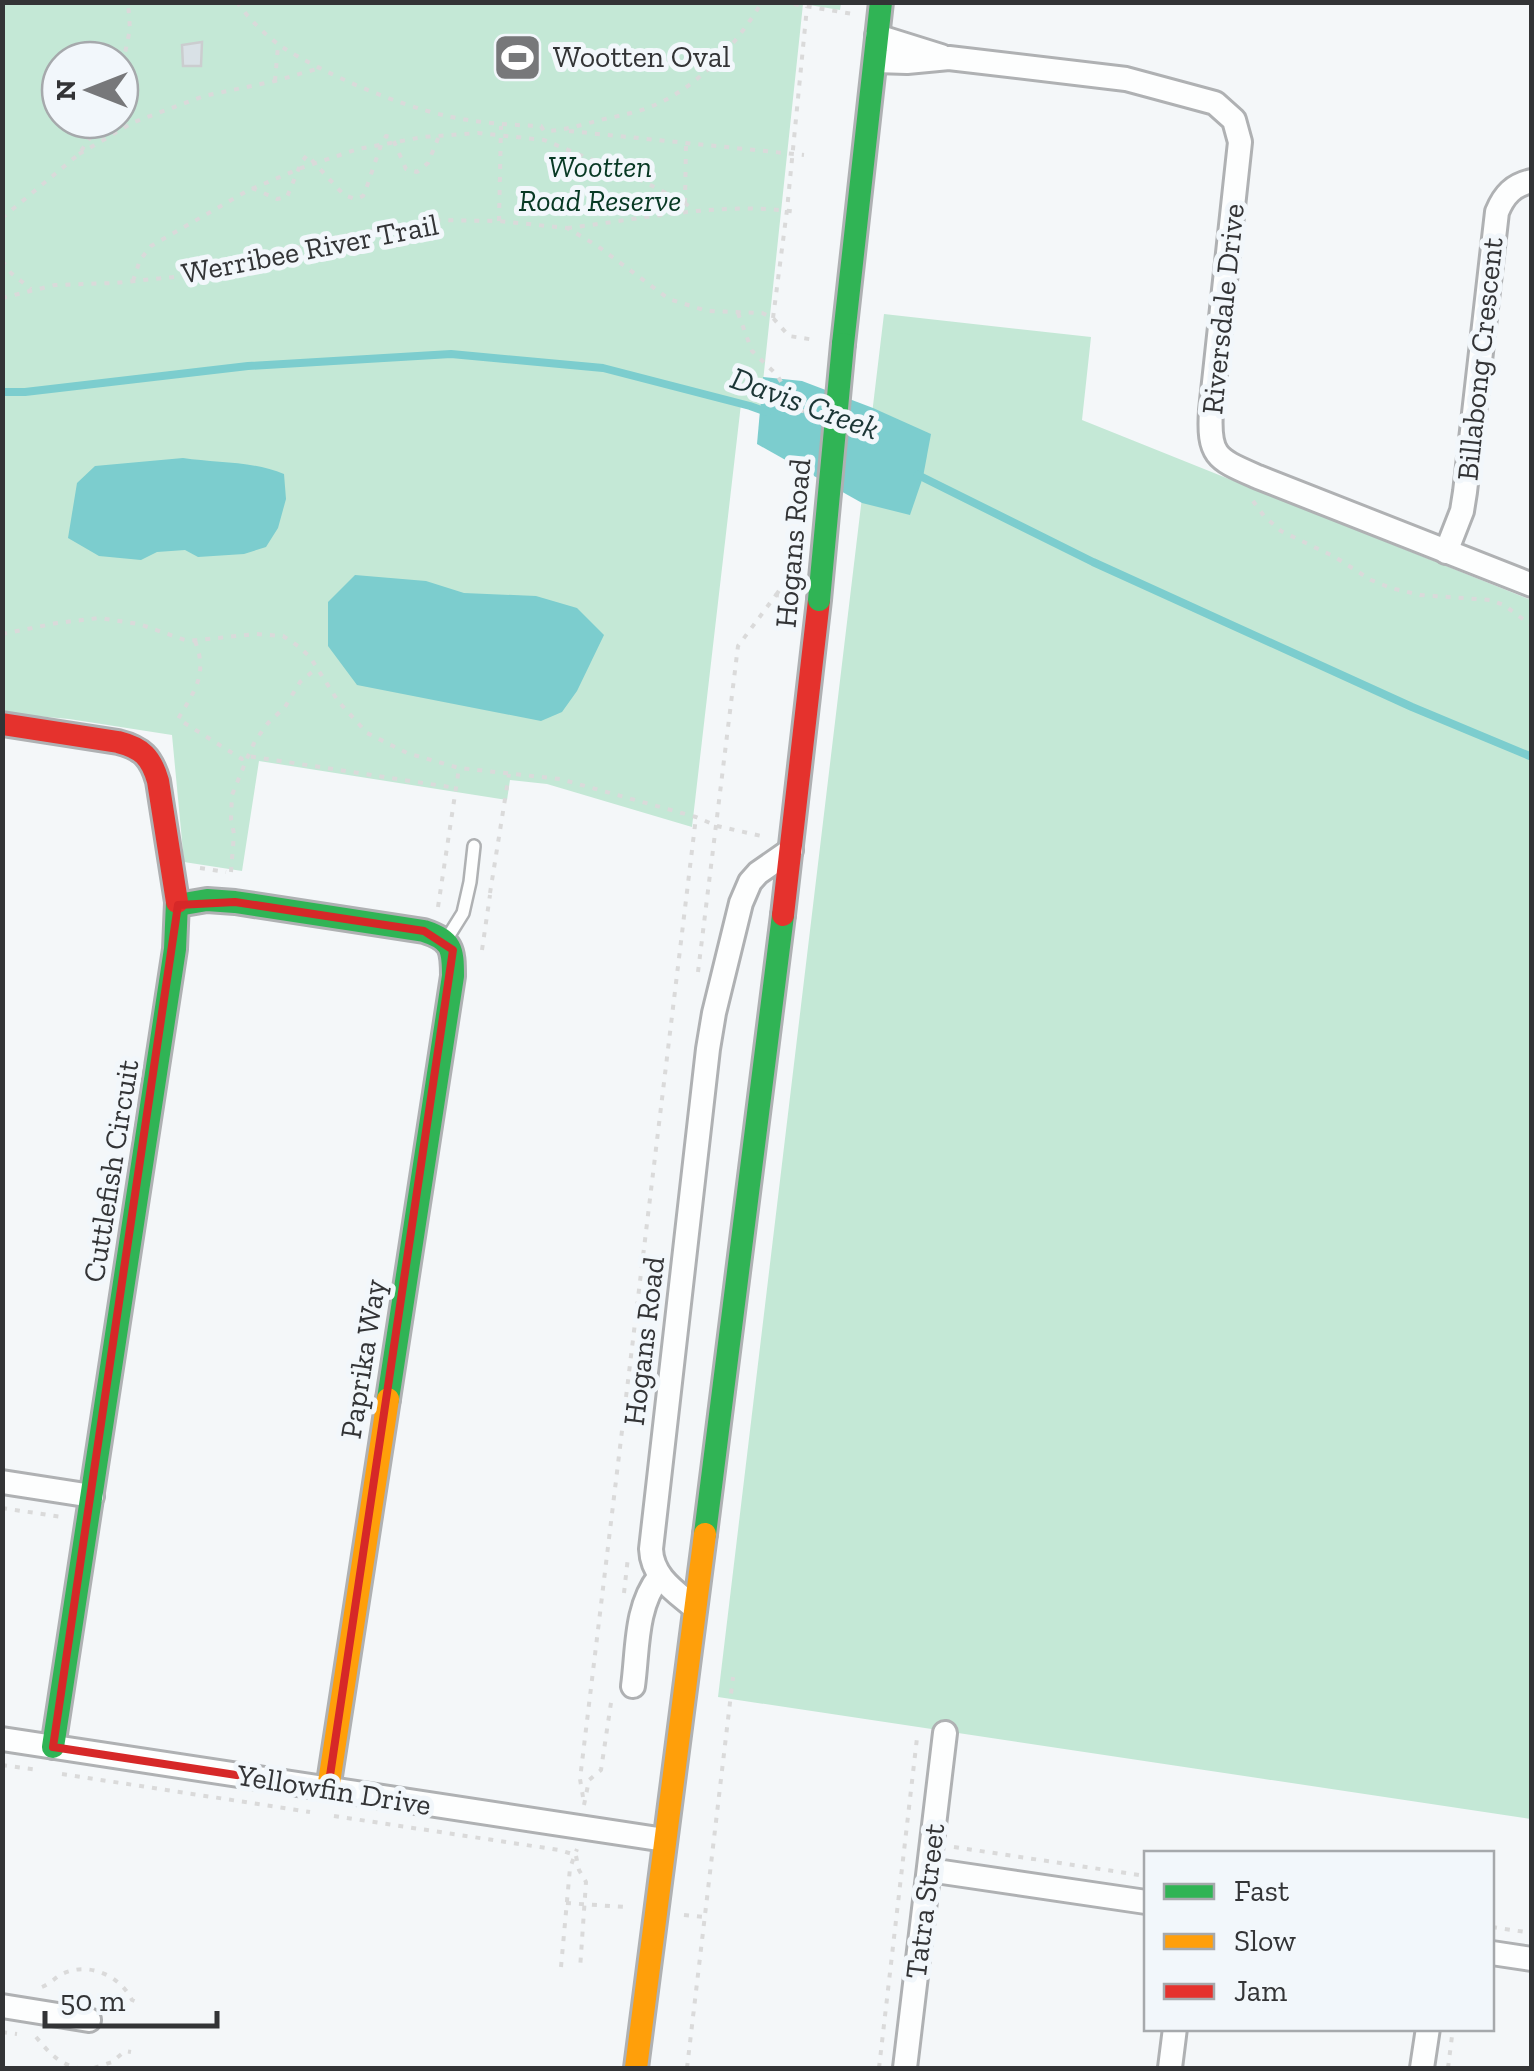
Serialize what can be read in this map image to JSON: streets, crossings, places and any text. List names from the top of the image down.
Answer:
{
  "streets": {
    "street": [
      "Riversdale Drive",
      "Billabong Crescent",
      "Hogans Road",
      "Cuttlefish Circuit",
      "Paprika Way",
      "Yellowfin Drive",
      "Tatra Street"
    ],
    "path": ["Werribee River Trail"]
  },
  "crossings": [
    ["Werribee River Trail", "Hogans Road"],
    ["Riversdale Drive", "Billabong Crescent"],
    ["Riversdale Drive", "Hogans Road"],
    ["Hogans Road", "Yellowfin Drive"],
    ["Cuttlefish Circuit", "Yellowfin Drive"],
    ["Paprika Way", "Yellowfin Drive"]
  ],
  "water": ["Davis Creek"],
  "parks": ["Wootten Road Reserve"],
  "places": {
    "sports": ["Wootten Oval"]
  },
  "legend": ["Fast", "Slow", "Jam"],
  "scale_bar": "50 m",
  "north": "left"
}
